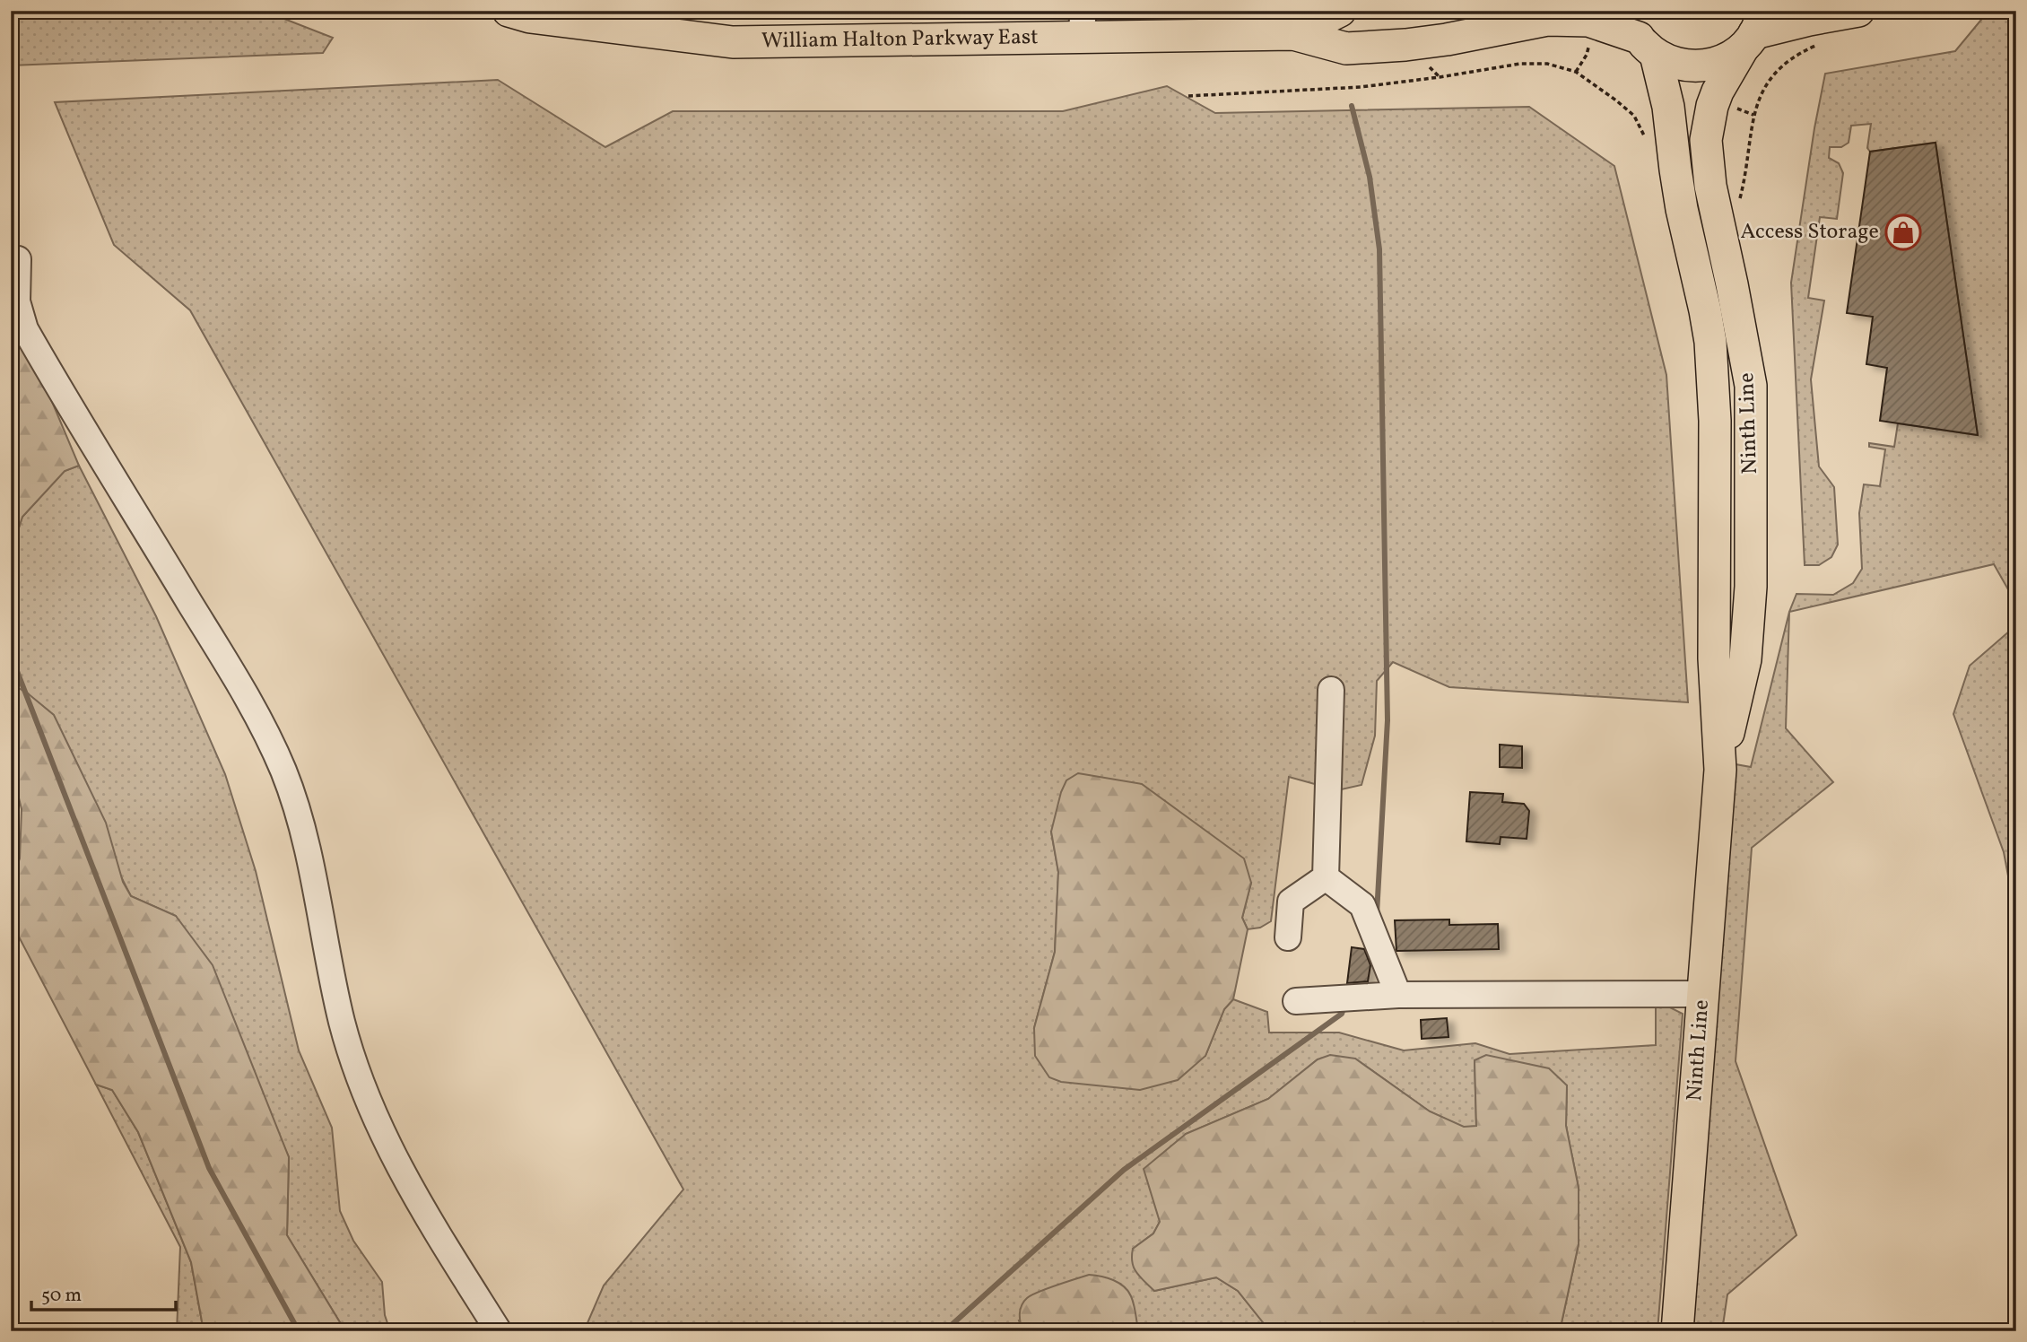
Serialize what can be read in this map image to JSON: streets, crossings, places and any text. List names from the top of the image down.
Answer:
{
  "streets": {
    "main road": ["William Halton Parkway East", "Ninth Line"]
  },
  "crossings": [
    ["William Halton Parkway East", "Ninth Line"]
  ],
  "places": {
    "shop": ["Access Storage"]
  },
  "scale_bar": "50 m"
}
